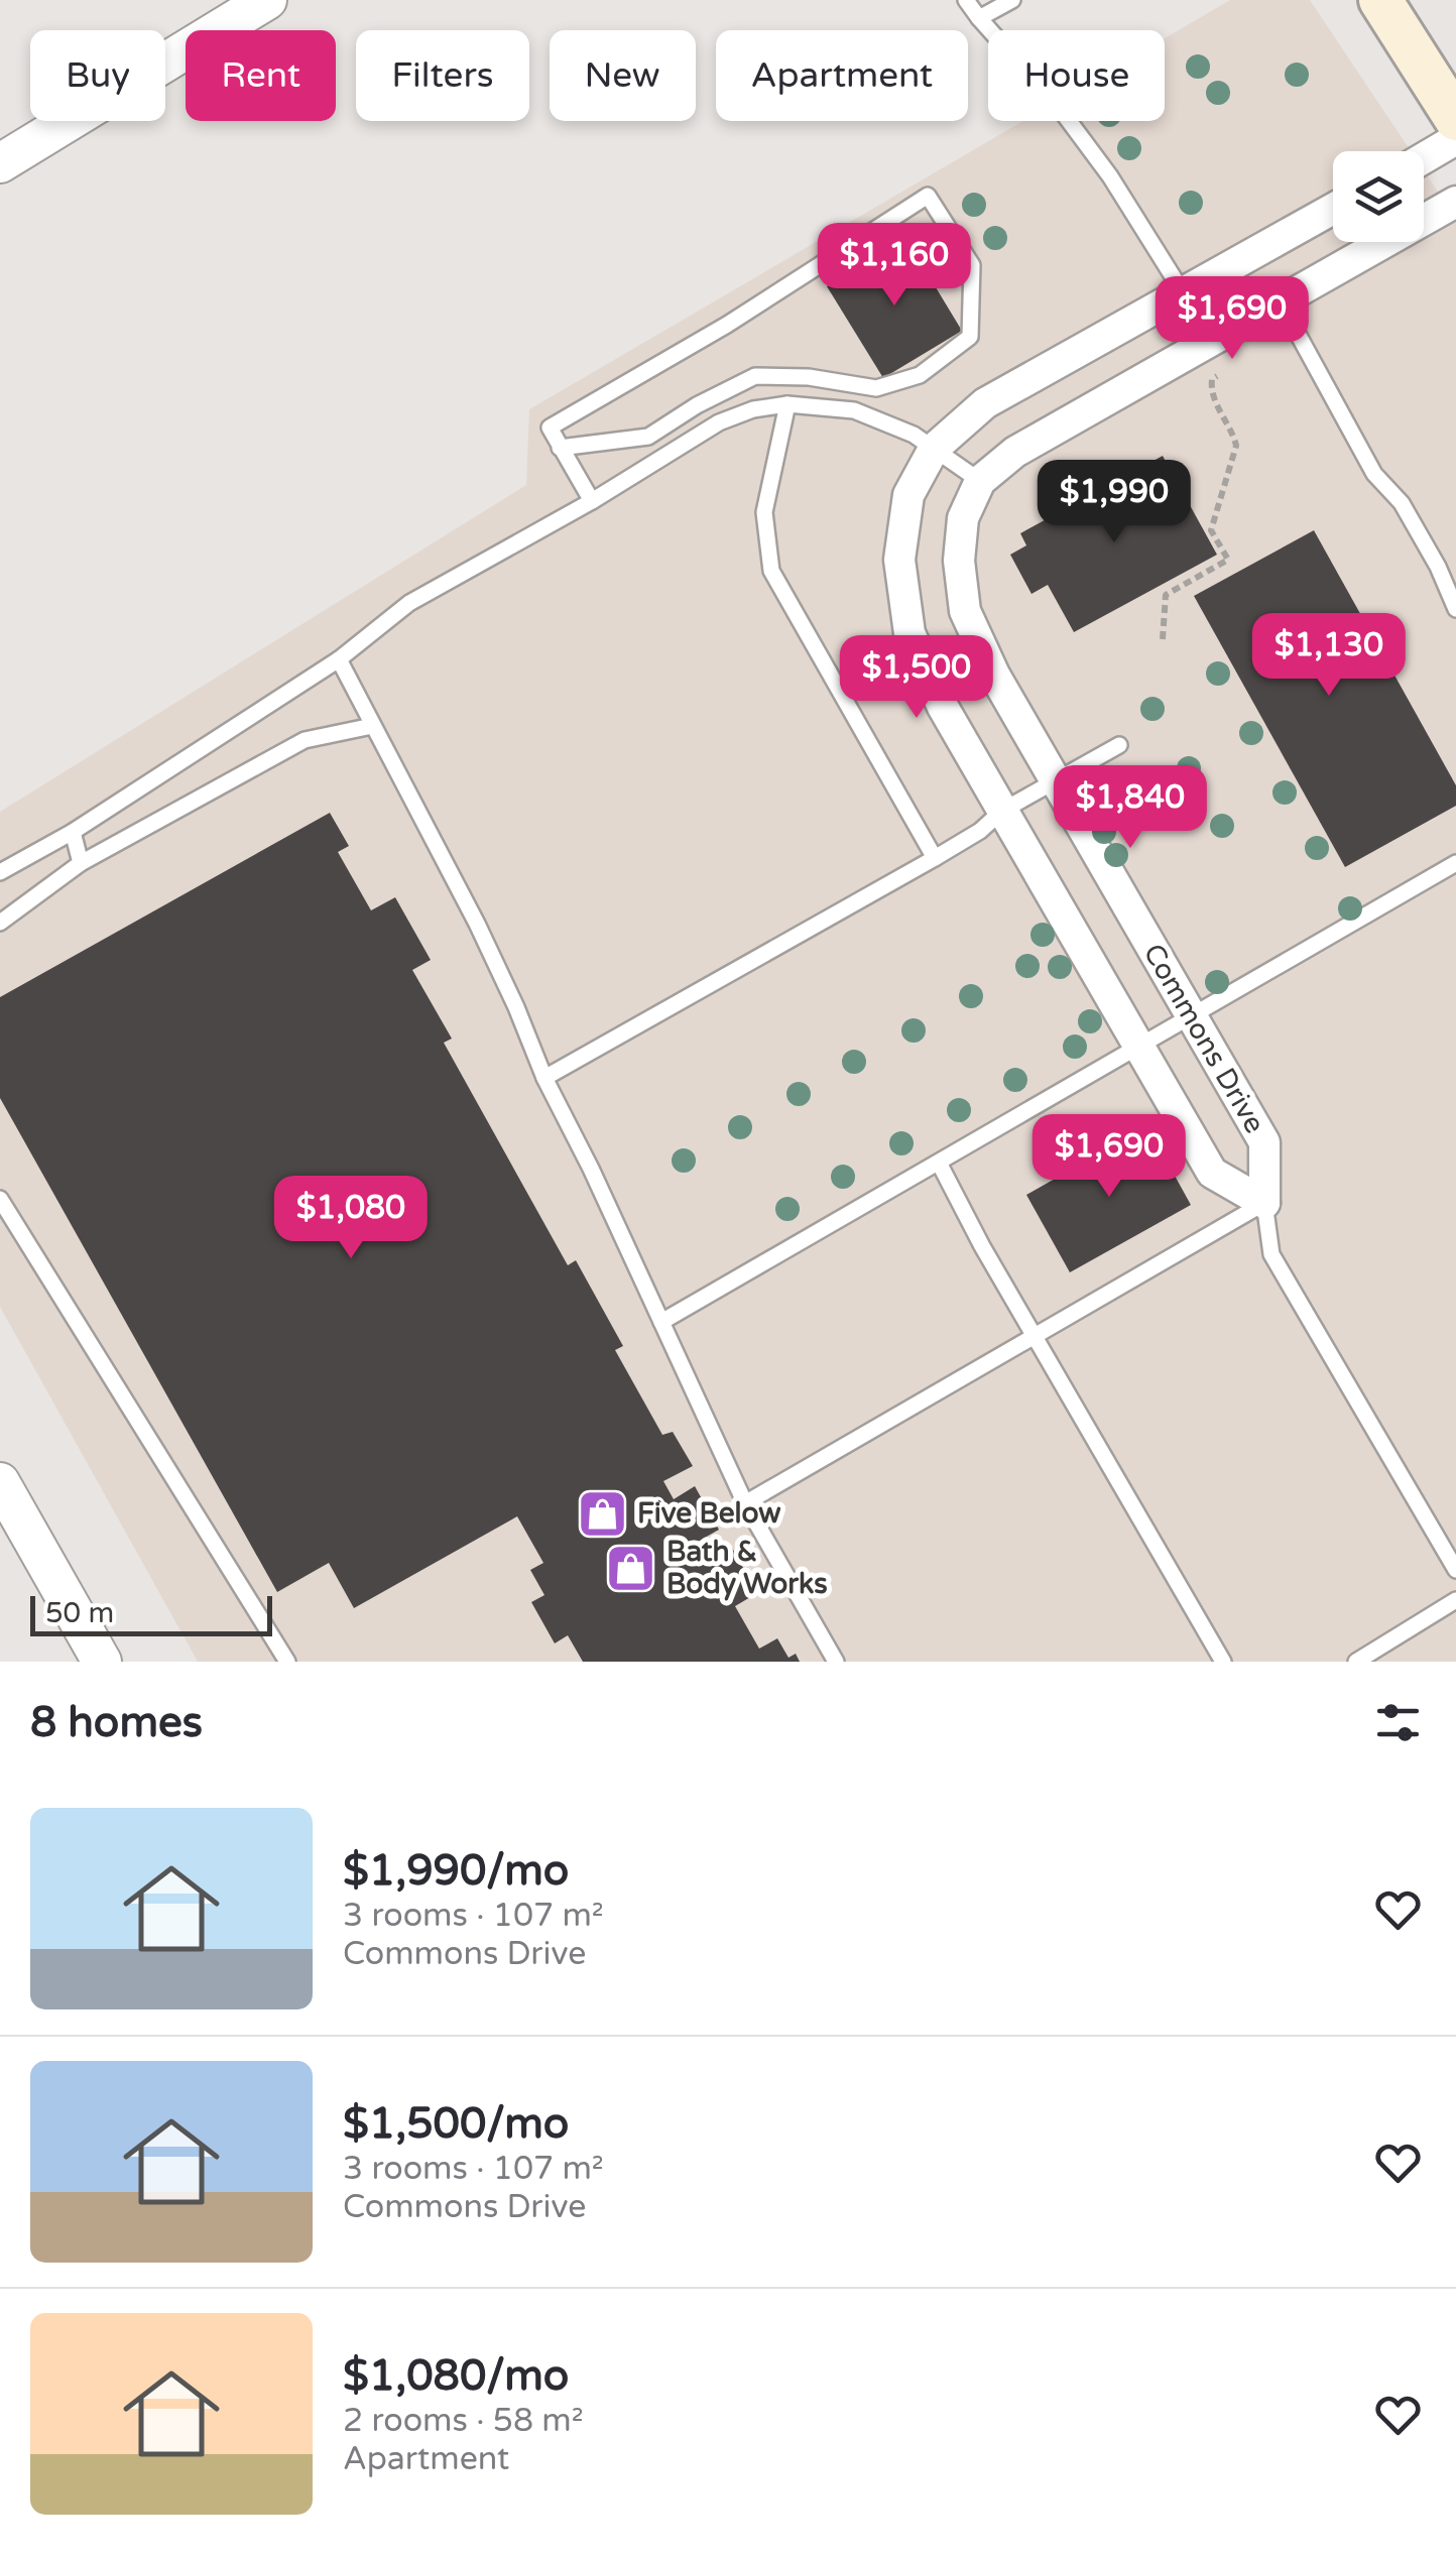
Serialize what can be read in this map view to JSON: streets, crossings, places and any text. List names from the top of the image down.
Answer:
{
  "streets": {
    "street": ["Commons Drive"]
  },
  "places": {
    "shop": ["Five Below", "Bath & Body Works"]
  },
  "scale_bar": "50 m",
  "page": {
    "chip": [
      "Buy",
      "Rent",
      "Filters",
      "New",
      "Apartment",
      "House"
    ],
    "price": [
      "$1,160",
      "$1,690",
      "$1,990",
      "$1,130",
      "$1,500",
      "$1,840",
      "$1,690",
      "$1,080"
    ],
    "scale": "50 m",
    "heading": "8 homes",
    "list": [
      {
        "name": "$1,990/mo",
        "note": "3 rooms · 107 m² · Commons Drive"
      },
      {
        "name": "$1,500/mo",
        "note": "3 rooms · 107 m² · Commons Drive"
      },
      {
        "name": "$1,080/mo",
        "note": "2 rooms · 58 m² · Apartment"
      }
    ]
  }
}
